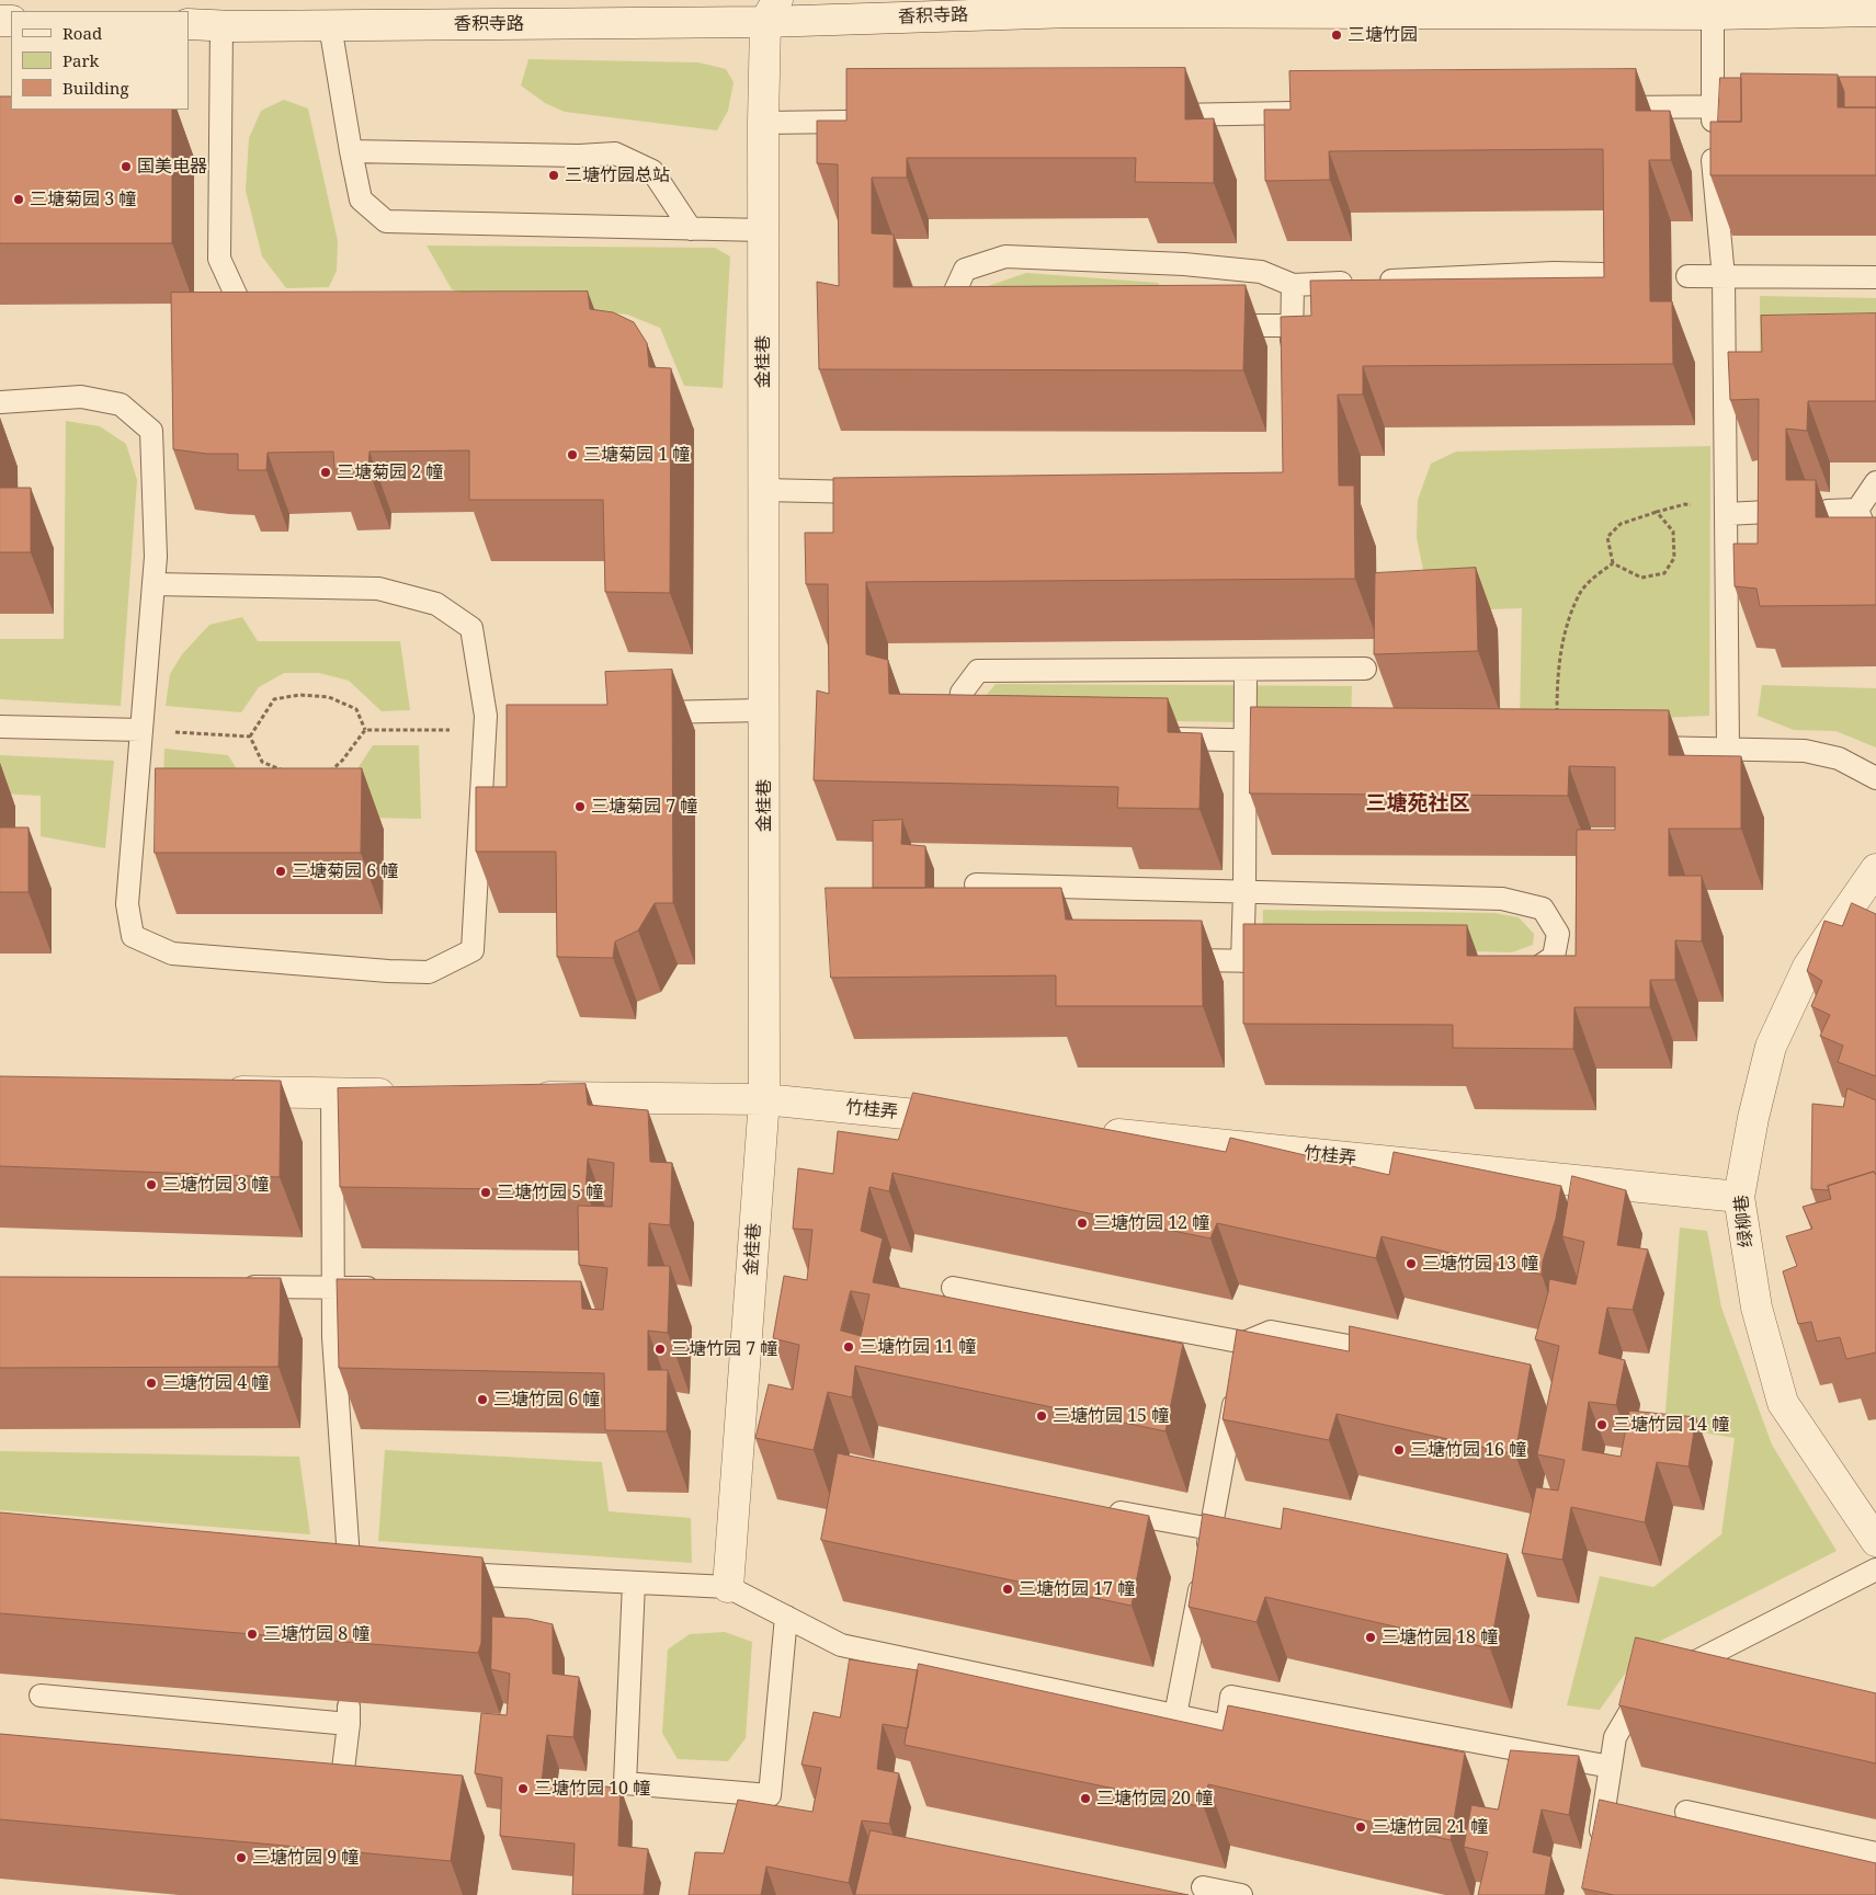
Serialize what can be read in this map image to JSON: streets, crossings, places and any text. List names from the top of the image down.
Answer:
{
  "streets": {
    "street": [
      "香积寺路",
      "金桂巷",
      "竹桂弄",
      "绿柳巷"
    ]
  },
  "crossings": [
    ["香积寺路", "金桂巷"],
    ["金桂巷", "竹桂弄"],
    ["竹桂弄", "绿柳巷"]
  ],
  "districts": ["三塘苑社区"],
  "places": [
    "三塘竹园",
    "国美电器",
    "三塘竹园总站",
    "三塘菊园 3 幢",
    "三塘菊园 1 幢",
    "三塘菊园 2 幢",
    "三塘菊园 7 幢",
    "三塘菊园 6 幢",
    "三塘竹园 3 幢",
    "三塘竹园 5 幢",
    "三塘竹园 12 幢",
    "三塘竹园 13 幢",
    "三塘竹园 11 幢",
    "三塘竹园 7 幢",
    "三塘竹园 4 幢",
    "三塘竹园 6 幢",
    "三塘竹园 15 幢",
    "三塘竹园 14 幢",
    "三塘竹园 16 幢",
    "三塘竹园 17 幢",
    "三塘竹园 8 幢",
    "三塘竹园 18 幢",
    "三塘竹园 10 幢",
    "三塘竹园 20 幢",
    "三塘竹园 21 幢",
    "三塘竹园 9 幢"
  ],
  "legend": ["Road", "Park", "Building"]
}
